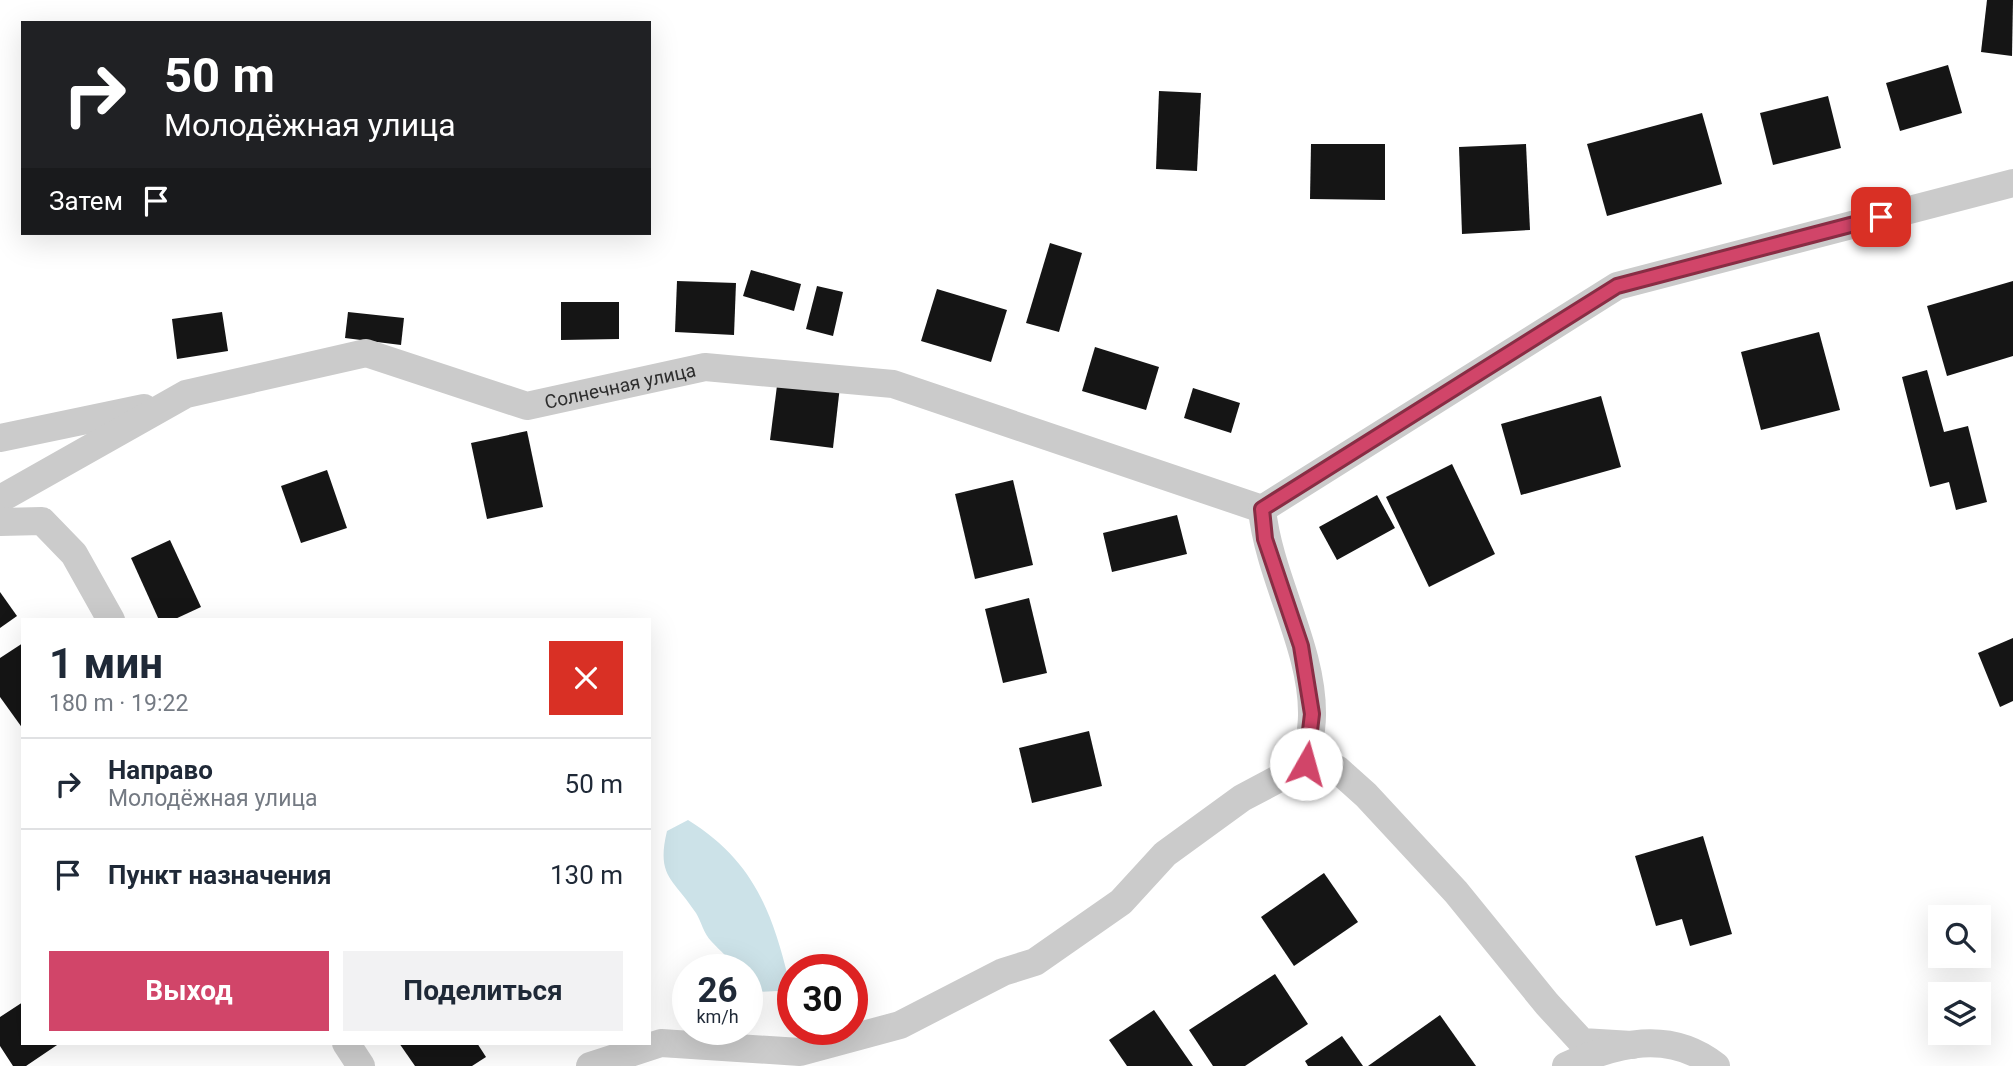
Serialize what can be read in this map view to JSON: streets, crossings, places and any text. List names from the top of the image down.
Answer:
{
  "streets": {
    "street": ["Солнечная улица"]
  },
  "page": {
    "turn": ["50 m", "Молодёжная улица"],
    "then": "Затем",
    "heading": ["1 мин", "180 m · 19:22"],
    "list": [
      {
        "name": "Направо",
        "note": "Молодёжная улица",
        "value": "50 m"
      },
      {
        "name": "Пункт назначения",
        "value": "130 m"
      }
    ],
    "buttons": ["Выход", "Поделиться"],
    "speed": "26 km/h",
    "limit": "30"
  }
}
